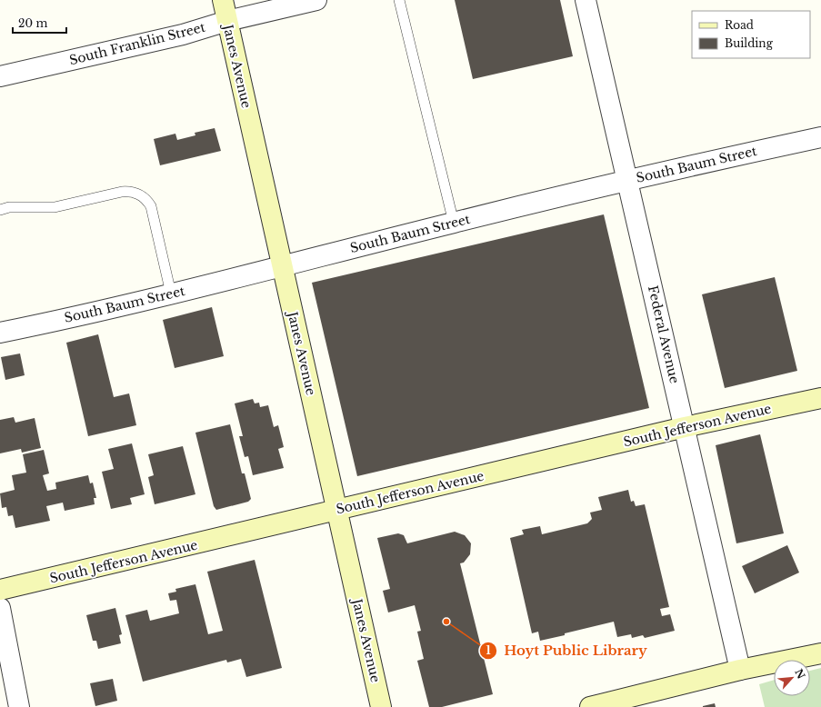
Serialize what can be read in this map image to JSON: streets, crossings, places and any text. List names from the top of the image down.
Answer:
{
  "streets": {
    "street": [
      "South Franklin Street",
      "Janes Avenue",
      "South Baum Street",
      "Federal Avenue",
      "South Jefferson Avenue"
    ]
  },
  "crossings": [
    ["South Franklin Street", "Janes Avenue"],
    ["Janes Avenue", "South Baum Street"],
    ["Janes Avenue", "South Jefferson Avenue"],
    ["South Baum Street", "Federal Avenue"],
    ["Federal Avenue", "South Jefferson Avenue"]
  ],
  "places": ["Hoyt Public Library"],
  "legend": ["Road", "Building"],
  "scale_bar": "20 m",
  "north": "top right"
}
